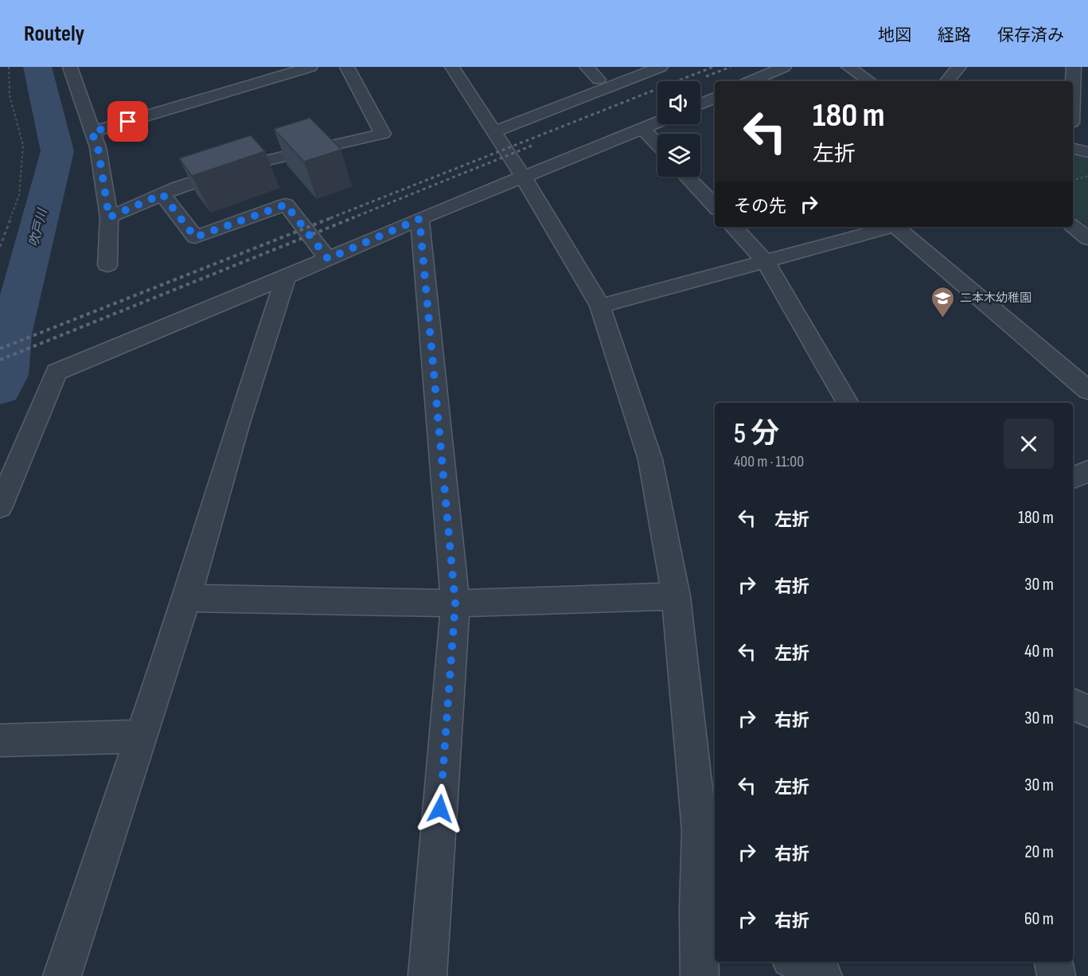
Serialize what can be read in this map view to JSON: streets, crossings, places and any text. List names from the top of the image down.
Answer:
{
  "water": ["吹戸川"],
  "places": {
    "school or university": ["二本木幼稚園"]
  },
  "page": {
    "header": "Routely",
    "nav": ["地図", "経路", "保存済み"],
    "turn": ["180 m", "左折"],
    "then": "その先",
    "heading": ["5 分", "400 m · 11:00"],
    "list": [
      {
        "name": "左折",
        "value": "180 m"
      },
      {
        "name": "右折",
        "value": "30 m"
      },
      {
        "name": "左折",
        "value": "40 m"
      },
      {
        "name": "右折",
        "value": "30 m"
      },
      {
        "name": "左折",
        "value": "30 m"
      },
      {
        "name": "右折",
        "value": "20 m"
      },
      {
        "name": "右折",
        "value": "60 m"
      }
    ]
  }
}
